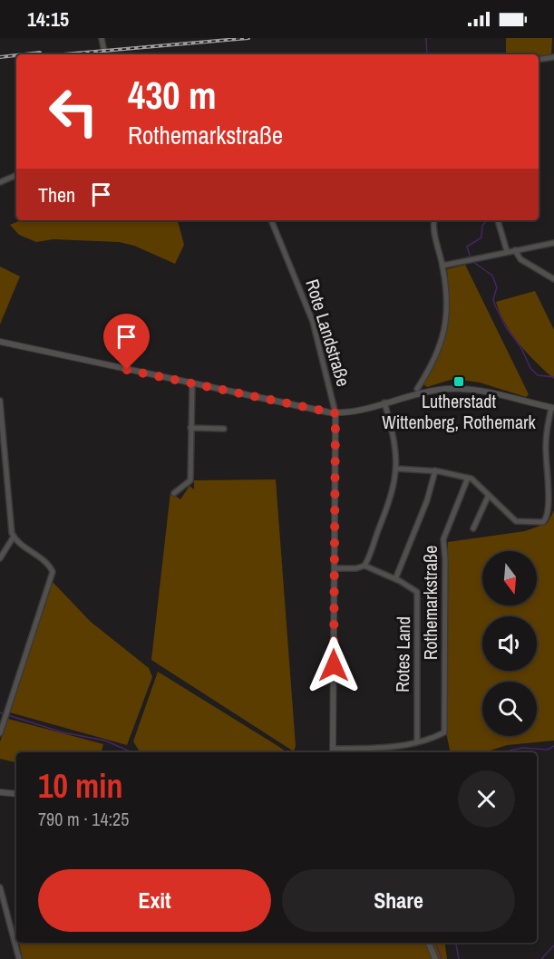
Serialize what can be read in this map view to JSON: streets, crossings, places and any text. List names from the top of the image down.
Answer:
{
  "streets": {
    "street": ["Rote Landstraße", "Rothemarkstraße", "Rotes Land"]
  },
  "crossings": [
    ["Rote Landstraße", "Rotes Land"],
    ["Rothemarkstraße", "Rotes Land"]
  ],
  "places": {
    "transit": ["Lutherstadt Wittenberg, Rothemark"]
  },
  "north": "bottom",
  "page": {
    "status": "14:15",
    "turn": ["430 m", "Rothemarkstraße"],
    "then": "Then",
    "heading": ["10 min", "790 m · 14:25"],
    "buttons": ["Exit", "Share"]
  }
}
